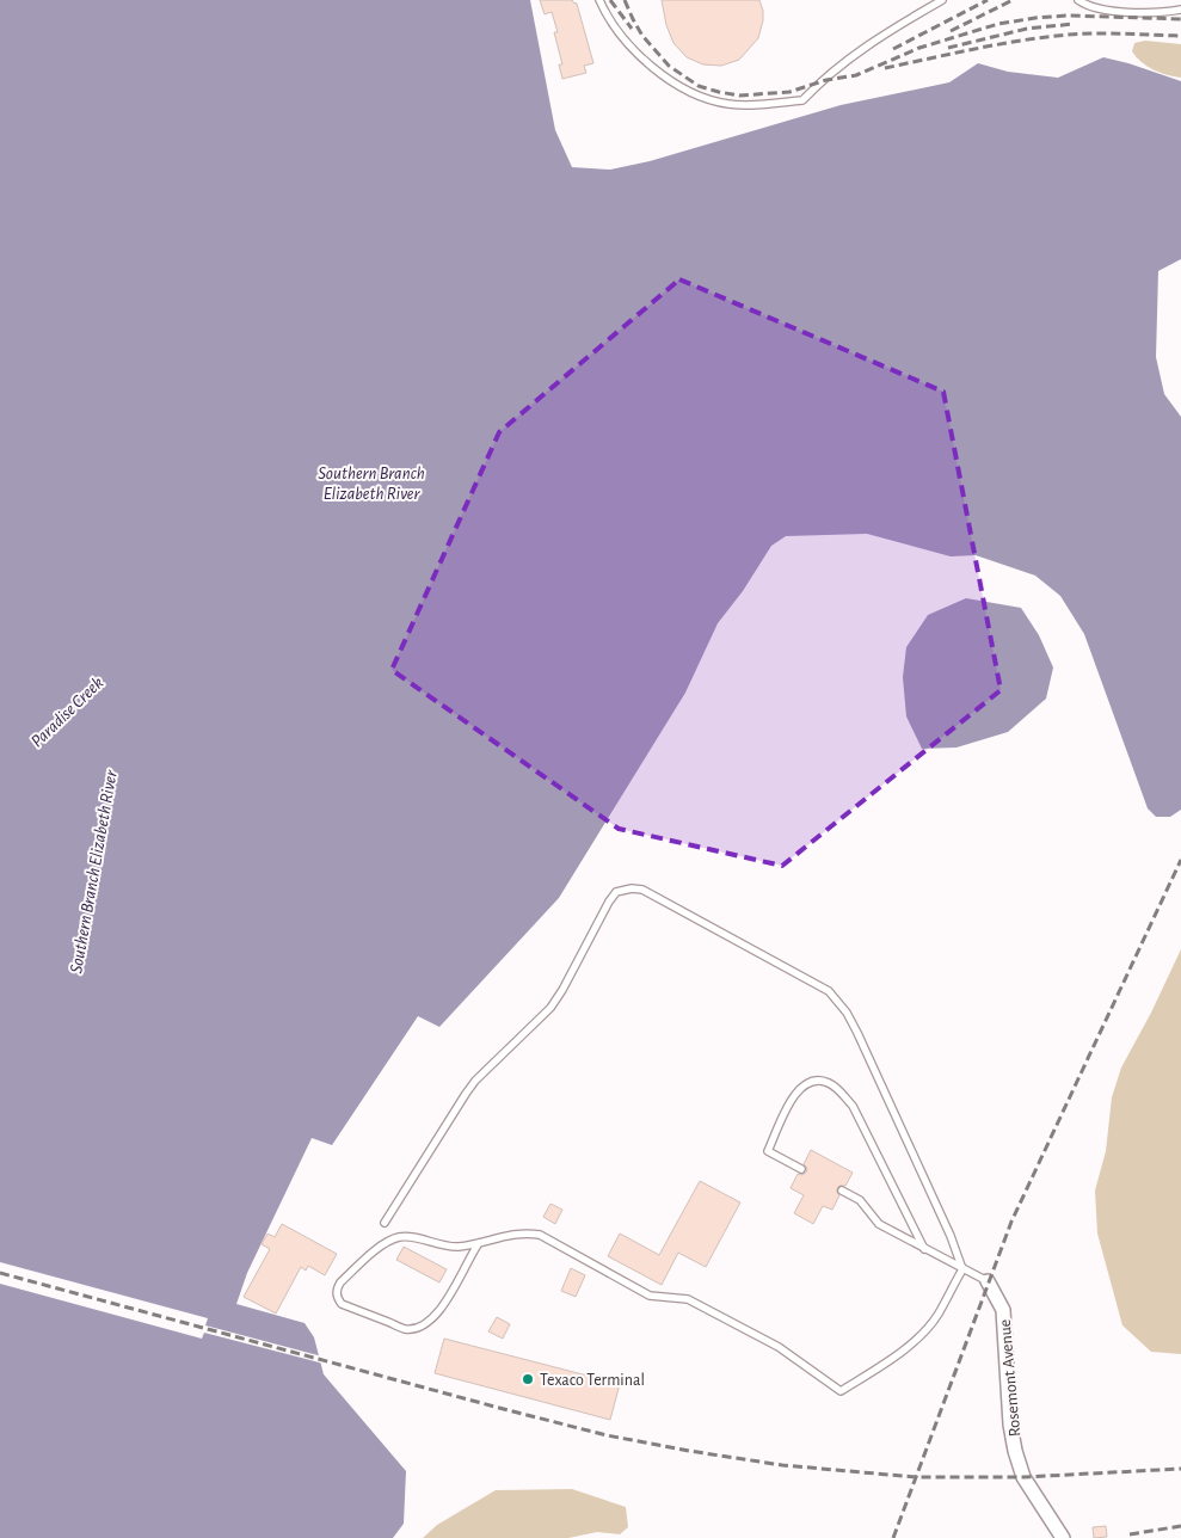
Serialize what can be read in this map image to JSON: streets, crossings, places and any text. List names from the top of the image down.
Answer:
{
  "streets": {
    "street": ["Rosemont Avenue"]
  },
  "water": ["Southern Branch Elizabeth River", "Paradise Creek"],
  "places": ["Texaco Terminal"]
}
